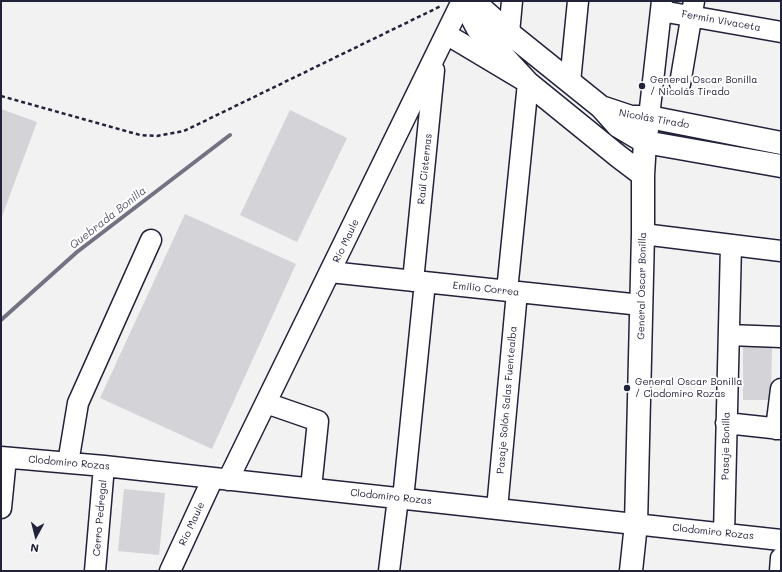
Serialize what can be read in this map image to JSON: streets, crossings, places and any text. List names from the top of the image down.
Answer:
{
  "streets": {
    "main road": ["Nicolás Tirado", "General Óscar Bonilla"],
    "street": [
      "Fermín Vivaceta",
      "Raúl Cisternas",
      "Río Maule",
      "Emilio Correa",
      "Pasaje Solón Salas Fuentealba",
      "Pasaje Bonilla",
      "Clodomiro Rozas",
      "Cerro Pedregal"
    ]
  },
  "crossings": [
    ["Fermín Vivaceta", "General Óscar Bonilla"],
    ["Nicolás Tirado", "General Óscar Bonilla"],
    ["Raúl Cisternas", "Río Maule"],
    ["Raúl Cisternas", "Emilio Correa"],
    ["Raúl Cisternas", "Clodomiro Rozas"],
    ["Río Maule", "Emilio Correa"],
    ["Río Maule", "Clodomiro Rozas"],
    ["General Óscar Bonilla", "Emilio Correa"],
    ["General Óscar Bonilla", "Clodomiro Rozas"],
    ["Emilio Correa", "Pasaje Solón Salas Fuentealba"],
    ["Pasaje Solón Salas Fuentealba", "Clodomiro Rozas"],
    ["Pasaje Bonilla", "Clodomiro Rozas"],
    ["Clodomiro Rozas", "Cerro Pedregal"]
  ],
  "water": ["Quebrada Bonilla"],
  "places": ["General Oscar Bonilla / Nicolás Tirado", "General Oscar Bonilla / Clodomiro Rozas"],
  "north": "bottom"
}
